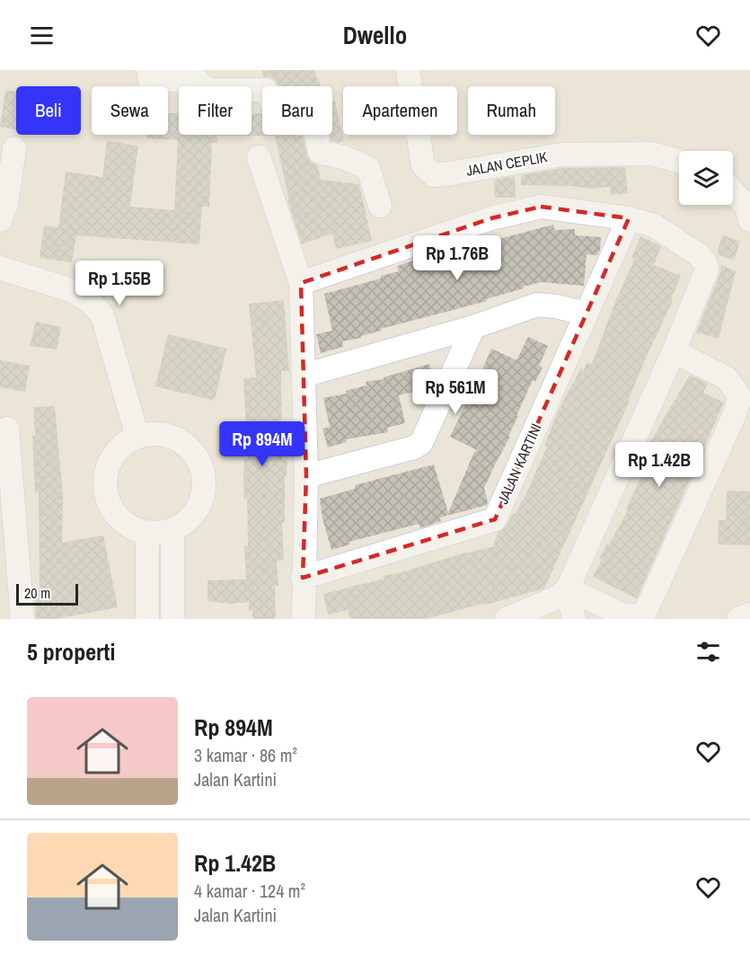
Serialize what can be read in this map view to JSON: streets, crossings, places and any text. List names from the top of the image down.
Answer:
{
  "streets": {
    "street": ["JALAN CEPLIK", "JALAN KARTINI"]
  },
  "scale_bar": "20 m",
  "page": {
    "header": "Dwello",
    "chip": [
      "Beli",
      "Sewa",
      "Filter",
      "Baru",
      "Apartemen",
      "Rumah"
    ],
    "price": [
      "Rp 1.76B",
      "Rp 1.55B",
      "Rp 561M",
      "Rp 894M",
      "Rp 1.42B"
    ],
    "scale": "20 m",
    "heading": "5 properti",
    "list": [
      {
        "name": "Rp 894M",
        "note": "3 kamar · 86 m² · Jalan Kartini"
      },
      {
        "name": "Rp 1.42B",
        "note": "4 kamar · 124 m² · Jalan Kartini"
      }
    ]
  }
}
